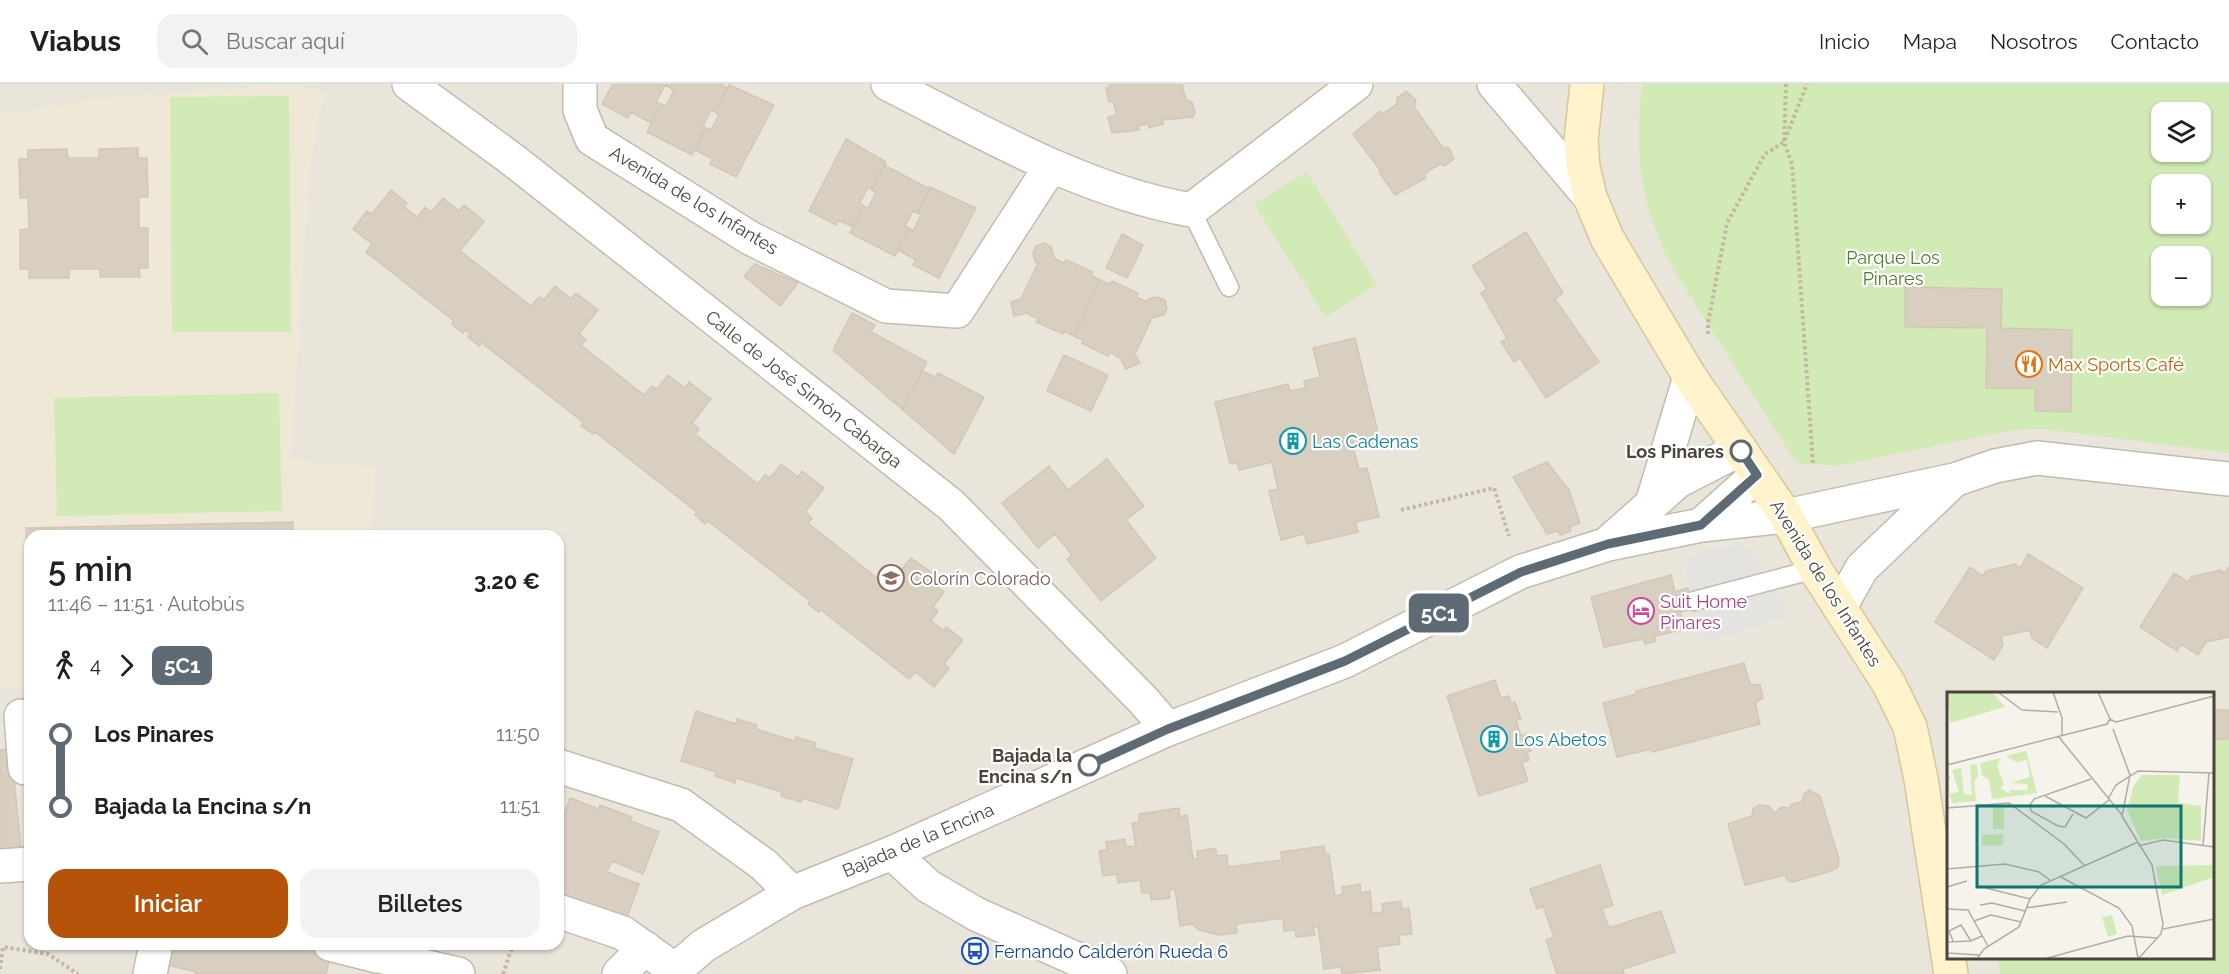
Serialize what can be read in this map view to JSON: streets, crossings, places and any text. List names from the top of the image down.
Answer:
{
  "streets": {
    "main road": ["Avenida de los Infantes"],
    "street": ["Calle de José Simón Cabarga", "Bajada de la Encina"]
  },
  "crossings": [
    ["Avenida de los Infantes", "Bajada de la Encina"],
    ["Calle de José Simón Cabarga", "Bajada de la Encina"]
  ],
  "parks": ["Parque Los Pinares"],
  "places": {
    "restaurant": ["Max Sports Café"],
    "building": ["Las Cadenas", "Los Abetos"],
    "other": ["Los Pinares", "Bajada la Encina s/n"],
    "school or university": ["Colorín Colorado"],
    "hotel": ["Suit Home Pinares"],
    "bus stop": ["Fernando Calderón Rueda 6"]
  },
  "lines": ["bus line 5C1"],
  "page": {
    "header": "Viabus",
    "search": "Buscar aquí",
    "nav": [
      "Inicio",
      "Mapa",
      "Nosotros",
      "Contacto"
    ],
    "on_map": "5C1",
    "map_buttons": ["+", "−"],
    "heading": ["5 min", "11:46 – 11:51 · Autobús", "3.20 €"],
    "legs": ["4", "5C1"],
    "list": [
      {
        "name": "Los Pinares",
        "value": "11:50"
      },
      {
        "name": "Bajada la Encina s/n",
        "value": "11:51"
      }
    ],
    "buttons": ["Iniciar", "Billetes"]
  }
}
